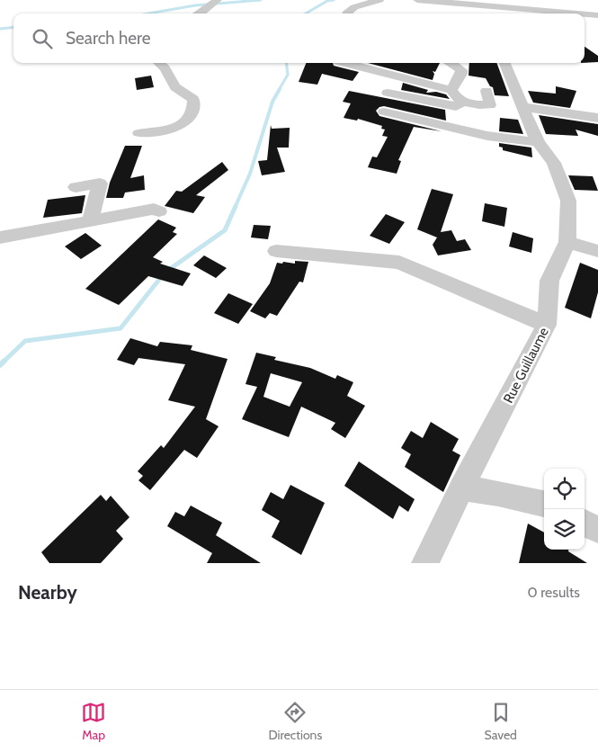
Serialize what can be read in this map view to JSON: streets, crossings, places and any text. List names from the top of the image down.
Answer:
{
  "streets": {
    "street": ["Rue Guillaume"]
  },
  "page": {
    "search": "Search here",
    "heading": ["Nearby", "0 results"],
    "nav": ["Map", "Directions", "Saved"]
  }
}
